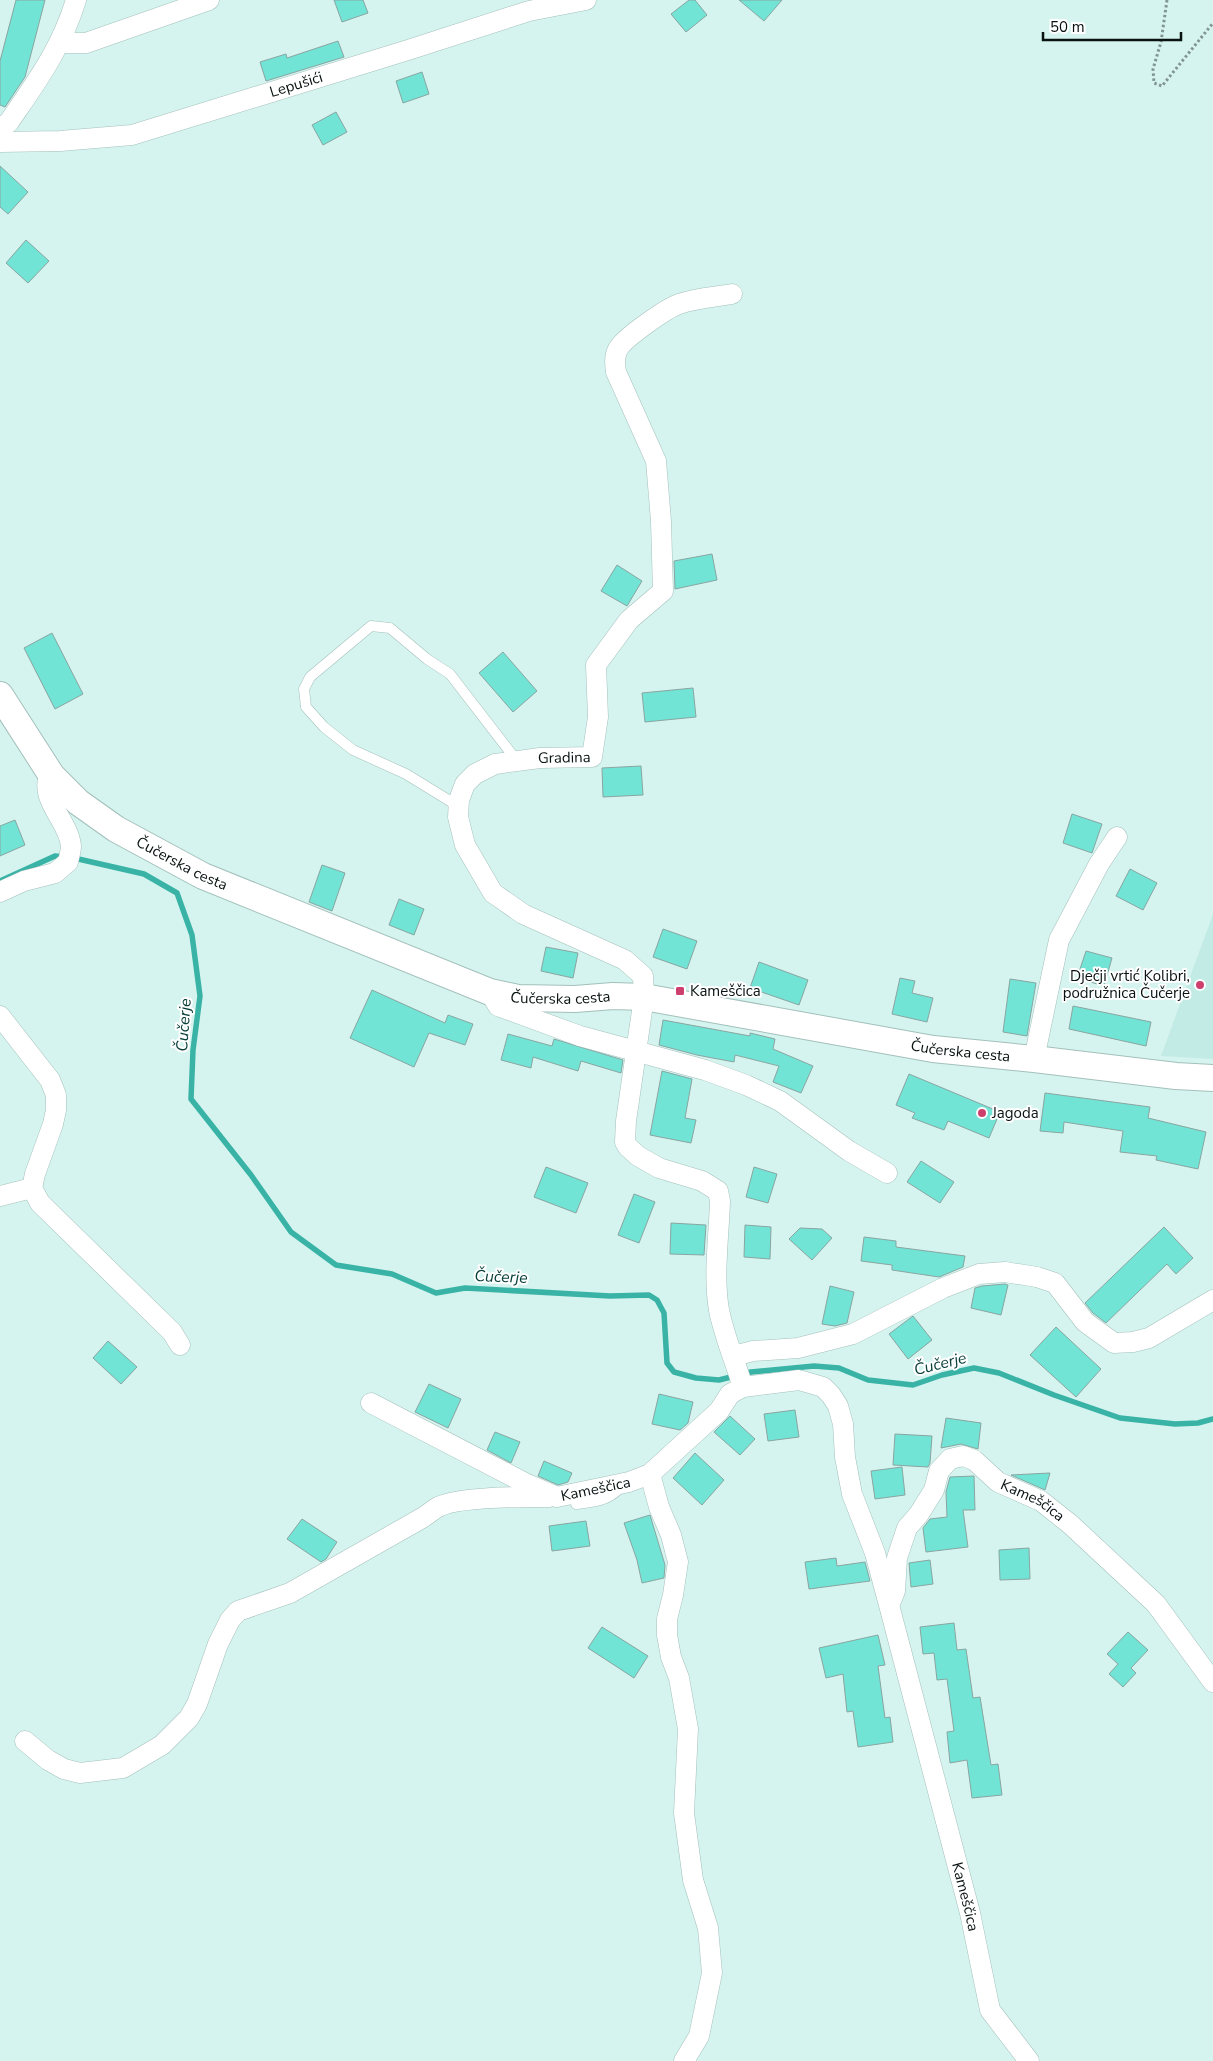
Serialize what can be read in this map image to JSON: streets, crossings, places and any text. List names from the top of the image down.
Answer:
{
  "streets": {
    "street": [
      "Lepušići",
      "Gradina",
      "Čučerska cesta",
      "Kameščica"
    ]
  },
  "crossings": [
    ["Gradina", "Čučerska cesta"]
  ],
  "water": ["Čučerje"],
  "places": {
    "other": ["Dječji vrtić Kolibri, podružnica Čučerje", "Jagoda"],
    "transit": ["Kameščica"]
  },
  "scale_bar": "50 m"
}
